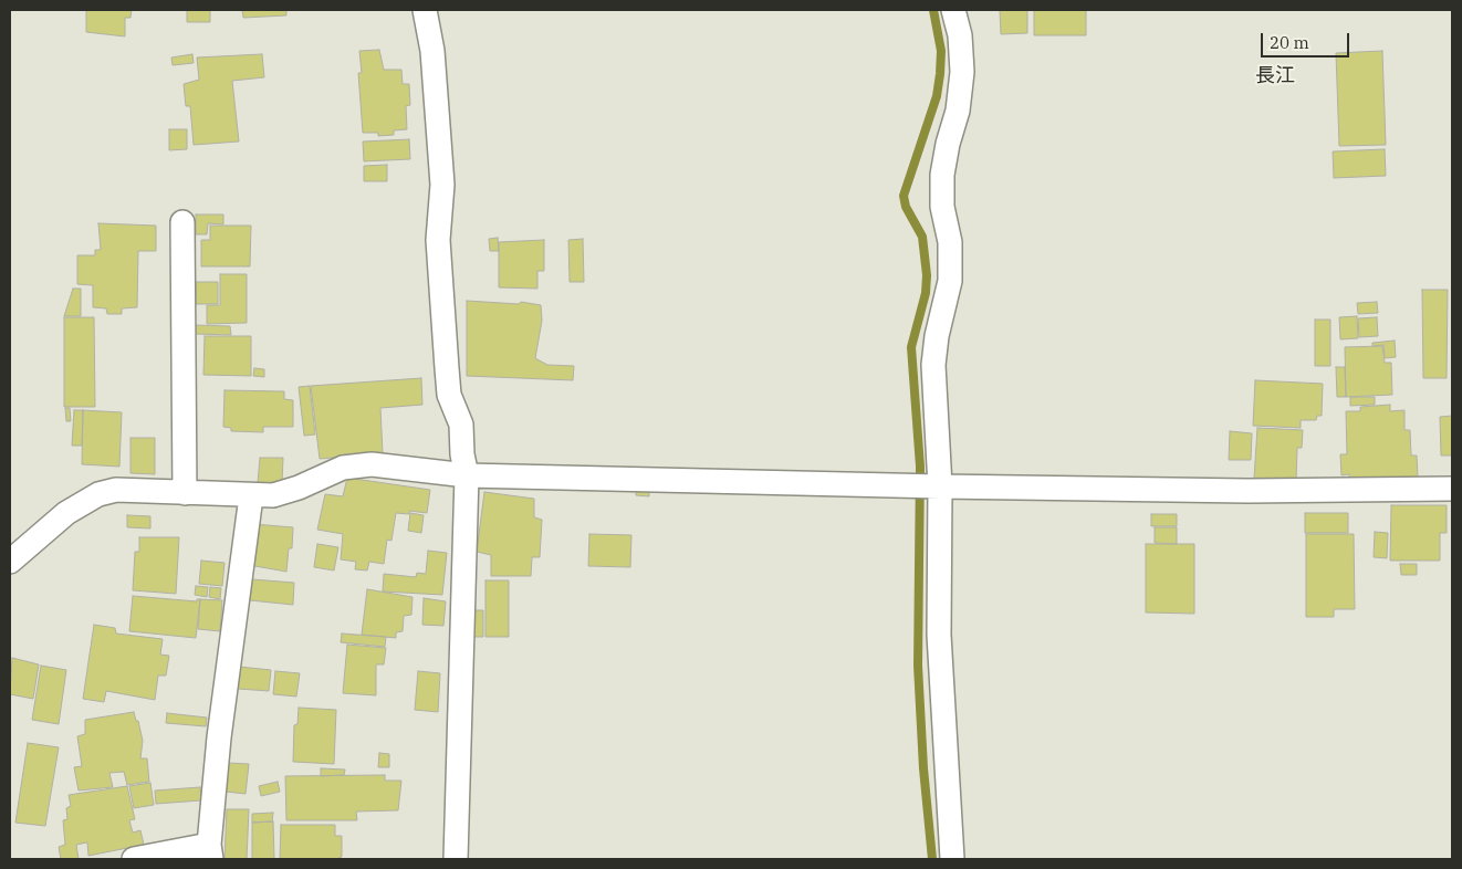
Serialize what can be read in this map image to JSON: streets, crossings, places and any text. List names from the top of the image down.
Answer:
{
  "districts": ["長江"],
  "scale_bar": "20 m"
}
